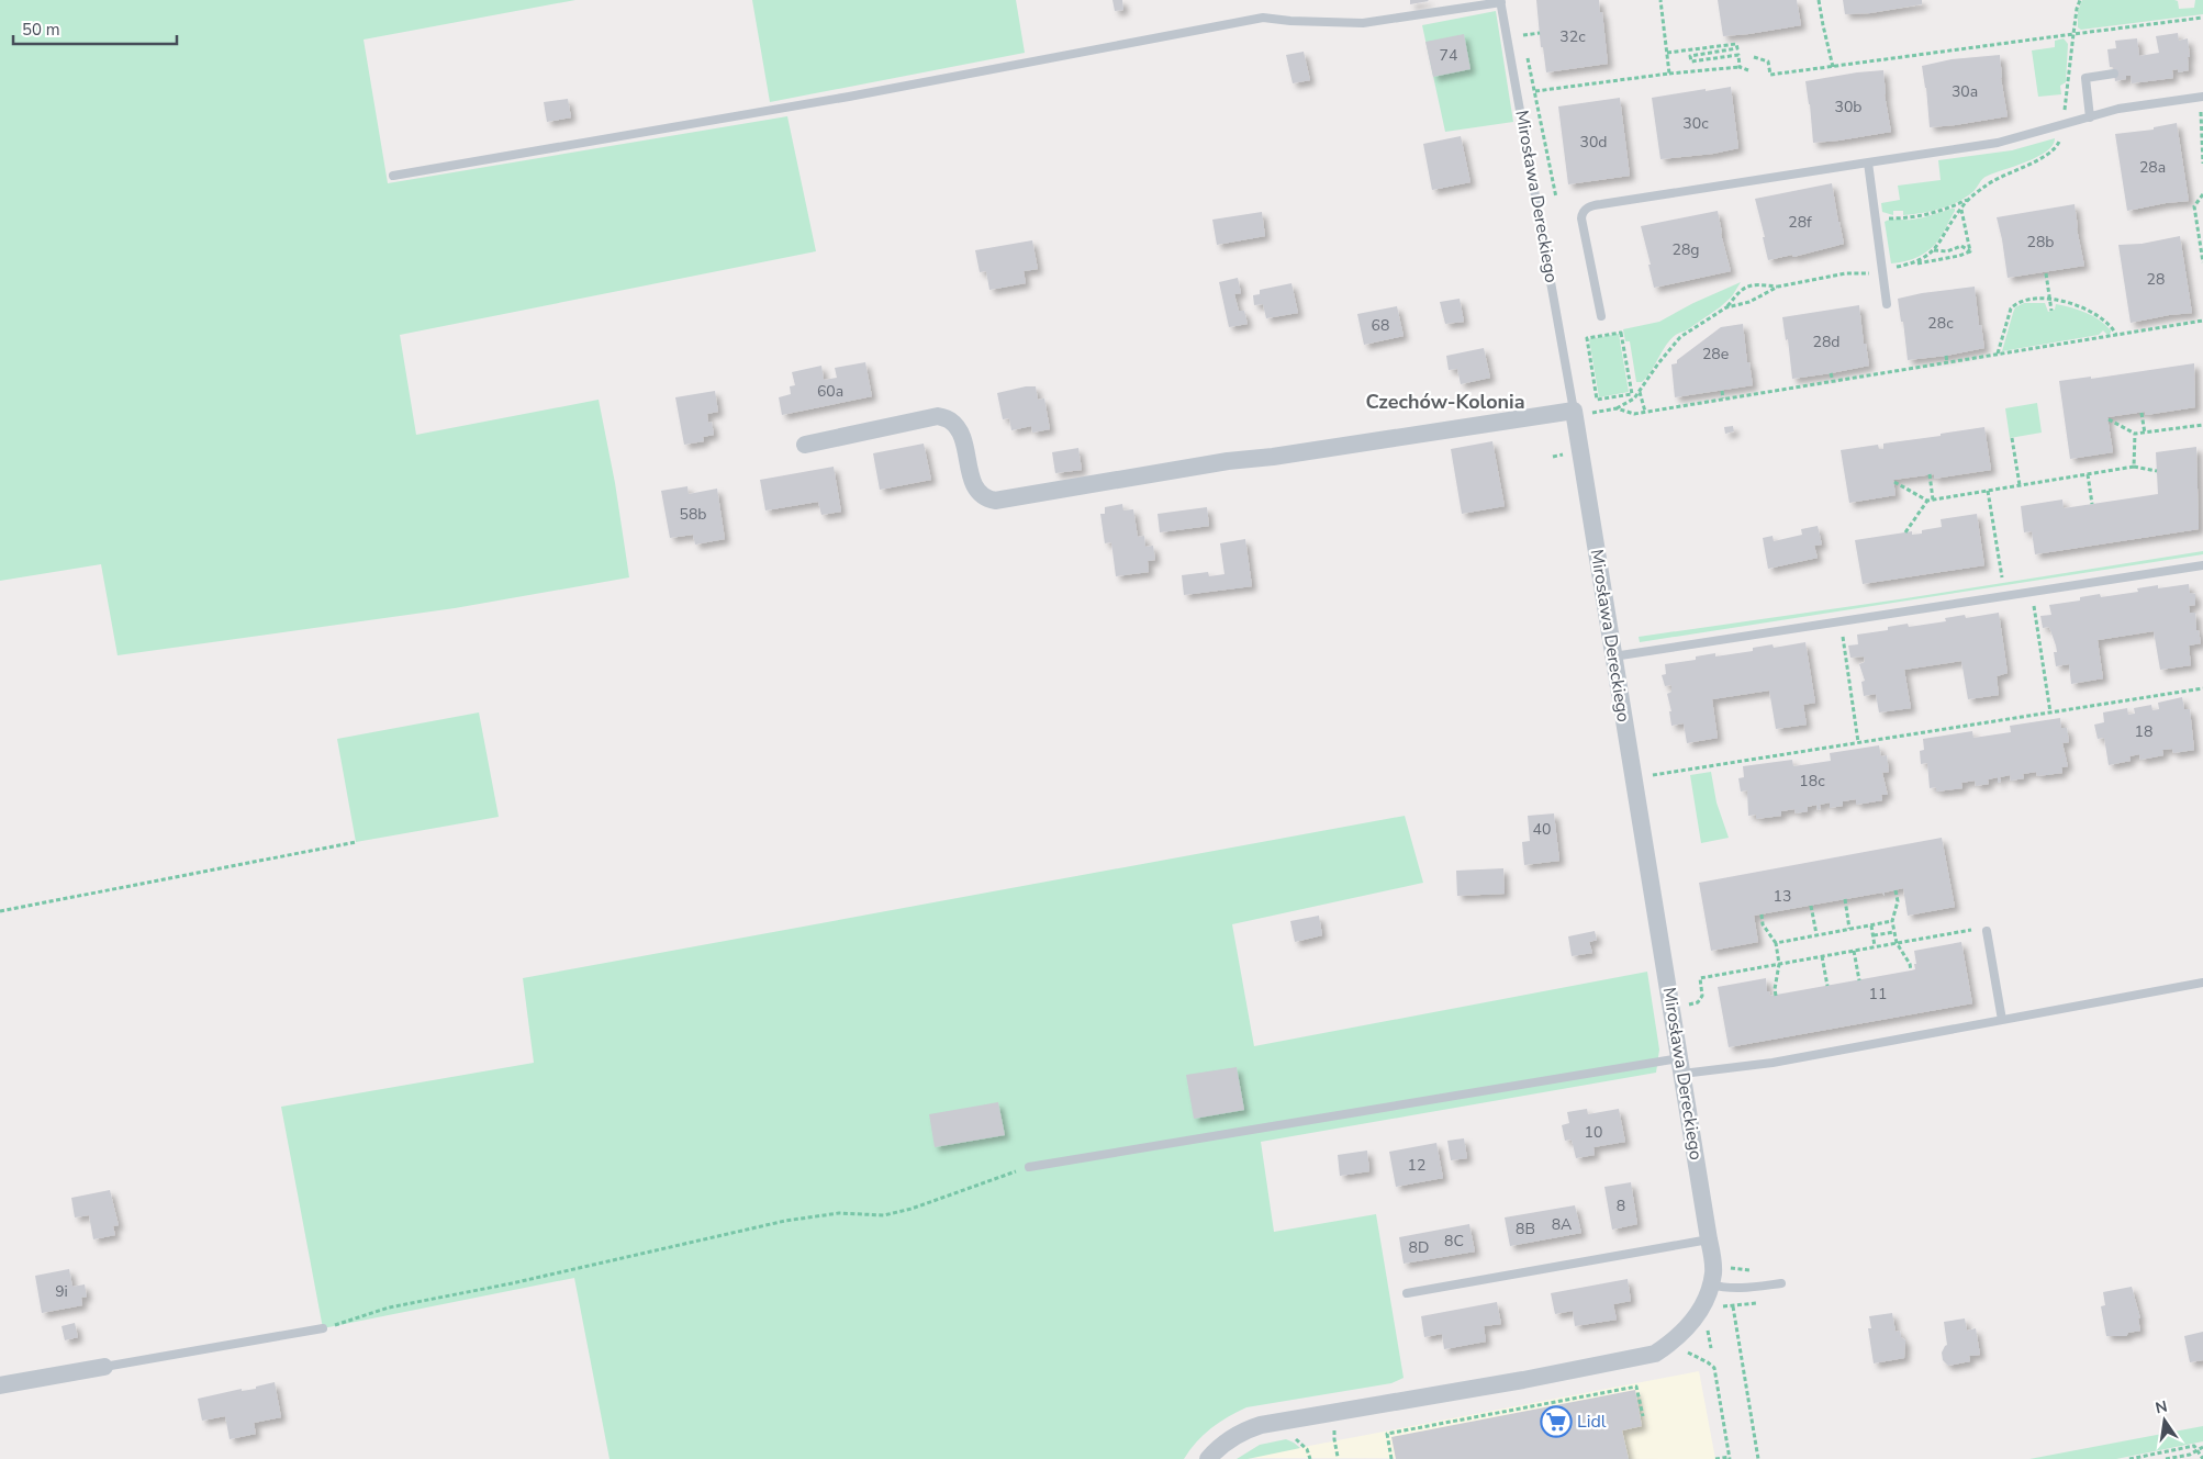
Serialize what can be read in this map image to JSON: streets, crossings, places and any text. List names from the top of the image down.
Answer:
{
  "streets": {
    "street": ["Mirosława Dereckiego"]
  },
  "districts": ["Czechów-Kolonia"],
  "places": {
    "supermarket": ["Lidl"]
  },
  "house_numbers": [
    "32c",
    "74",
    "30a",
    "30b",
    "30c",
    "30d",
    "28a",
    "28f",
    "28b",
    "28g",
    "28",
    "28c",
    "68",
    "28d",
    "28e",
    "60a",
    "58b",
    "18",
    "18c",
    "40",
    "13",
    "11",
    "10",
    "12",
    "8",
    "8A",
    "8B",
    "8C",
    "8D",
    "9i"
  ],
  "scale_bar": "50 m",
  "north": "top"
}
